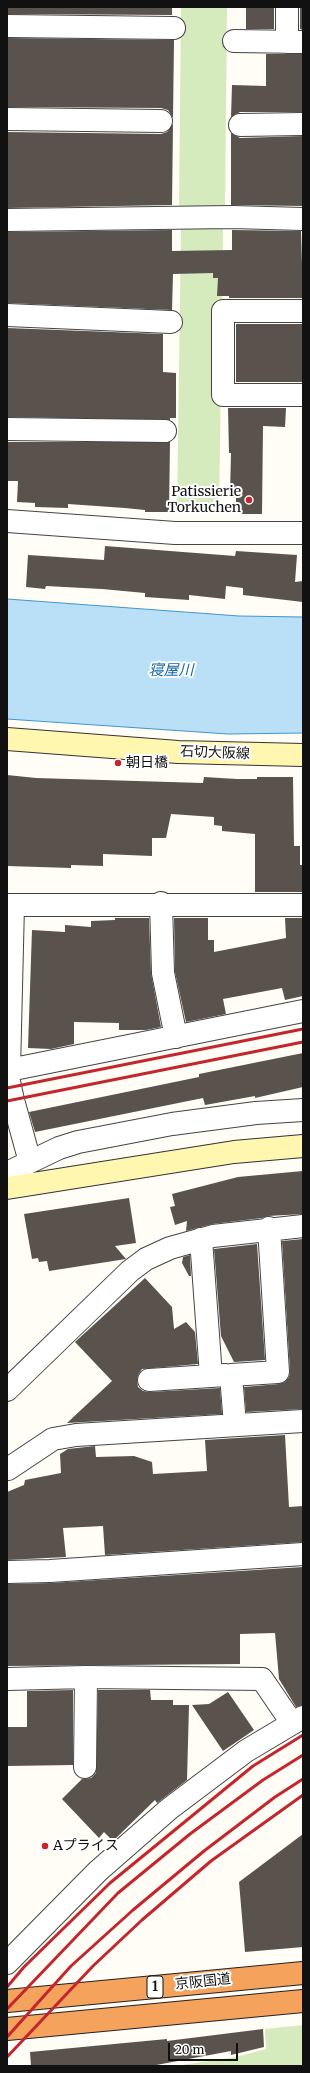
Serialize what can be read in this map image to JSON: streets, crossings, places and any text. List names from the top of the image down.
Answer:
{
  "streets": {
    "highway": ["京阪国道", "1"],
    "main road": ["石切大阪線"]
  },
  "water": ["寝屋川"],
  "places": ["Patissierie Torkuchen", "朝日橋", "Aプライス"],
  "scale_bar": "20 m"
}
